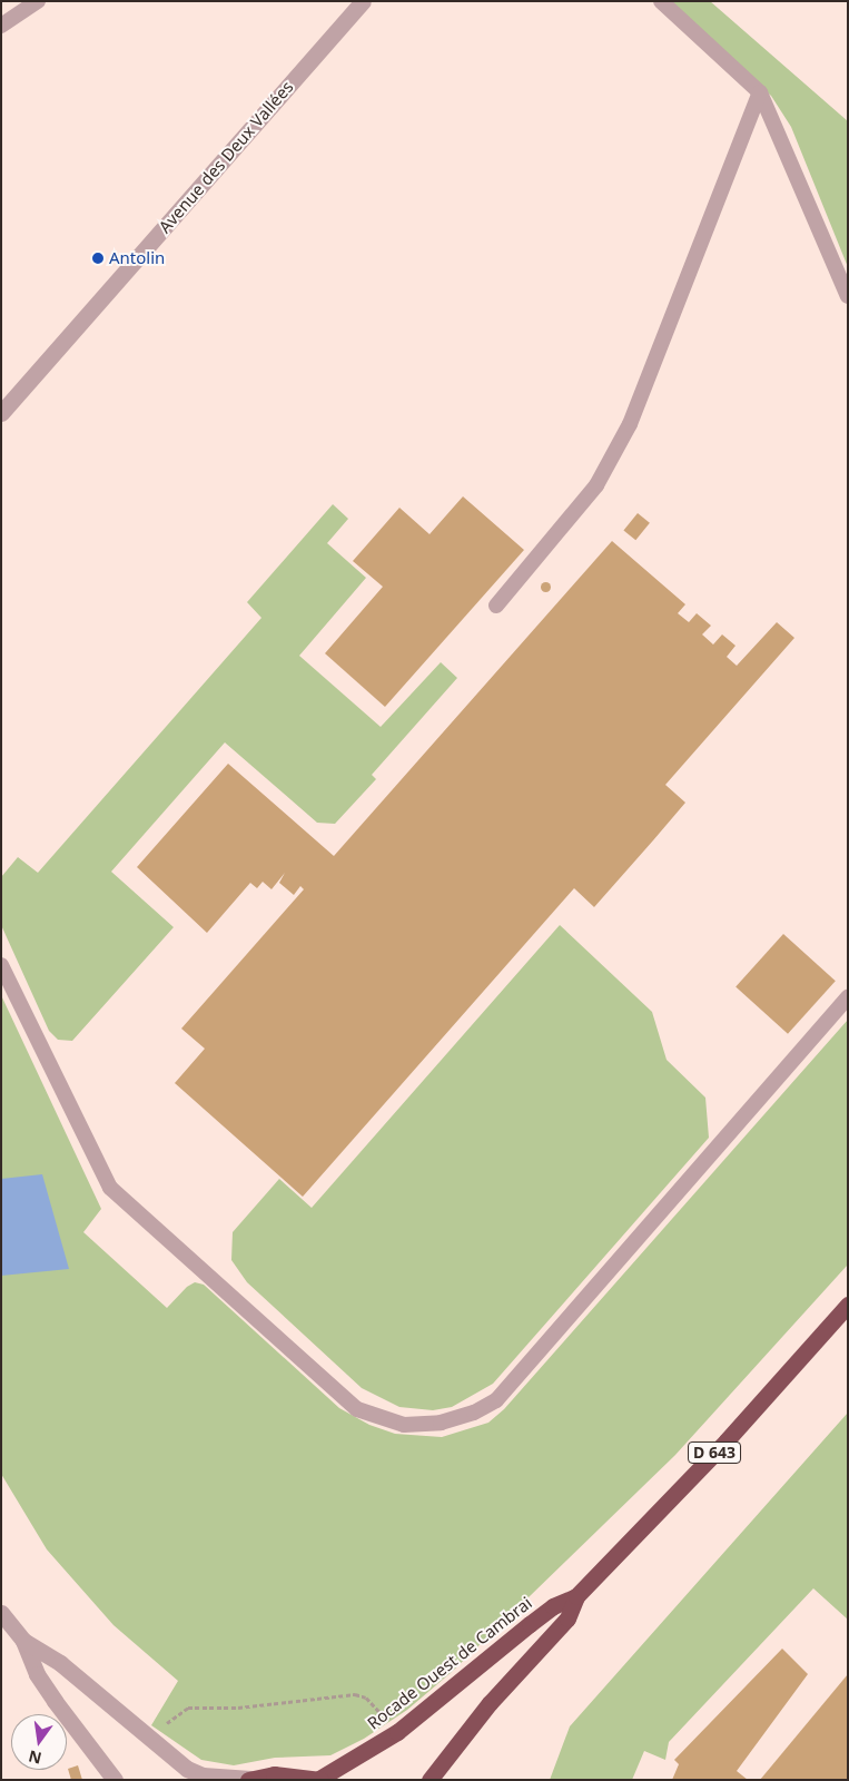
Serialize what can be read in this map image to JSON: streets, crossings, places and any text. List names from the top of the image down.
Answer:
{
  "streets": {
    "highway": ["D 643", "Rocade Ouest de Cambrai"],
    "street": ["Avenue des Deux Vallées"]
  },
  "places": ["Antolin"],
  "north": "bottom"
}
